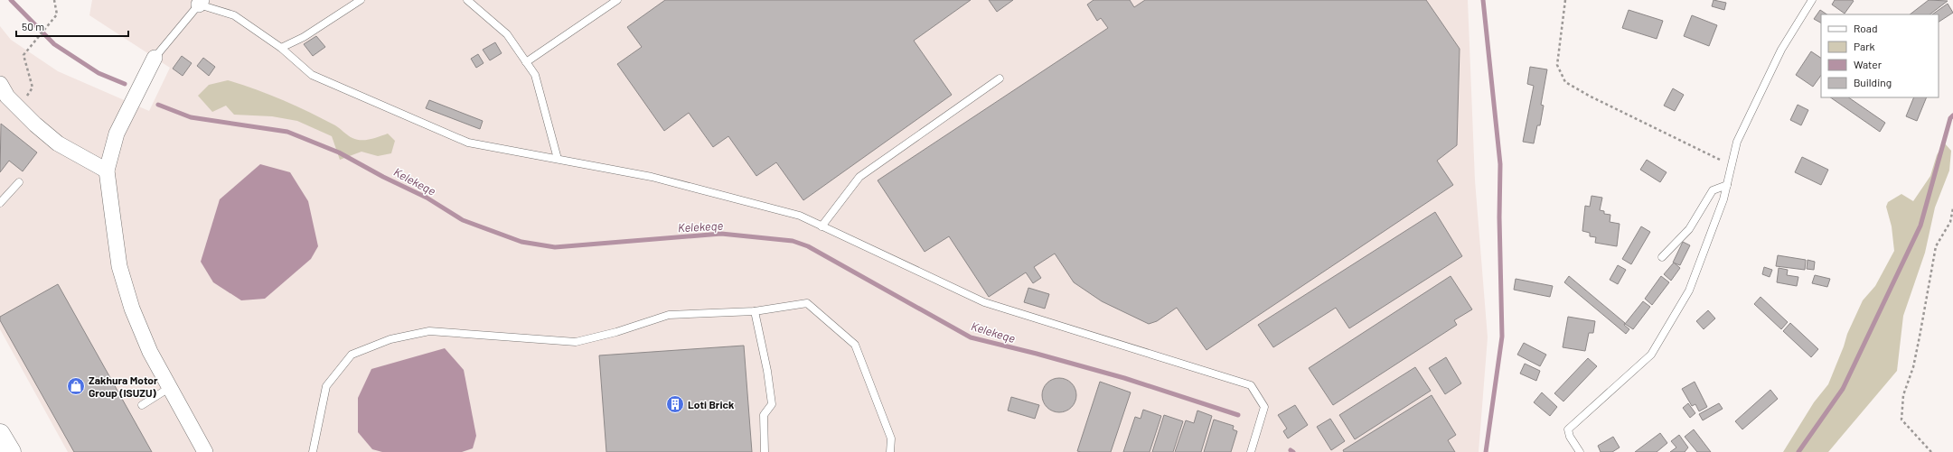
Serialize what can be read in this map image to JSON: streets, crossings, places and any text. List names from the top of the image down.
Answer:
{
  "water": ["Kelekeqe"],
  "places": {
    "shop": ["Zakhura Motor Group (ISUZU)"],
    "building": ["Loti Brick"]
  },
  "legend": [
    "Road",
    "Park",
    "Water",
    "Building"
  ],
  "scale_bar": "50 m"
}
